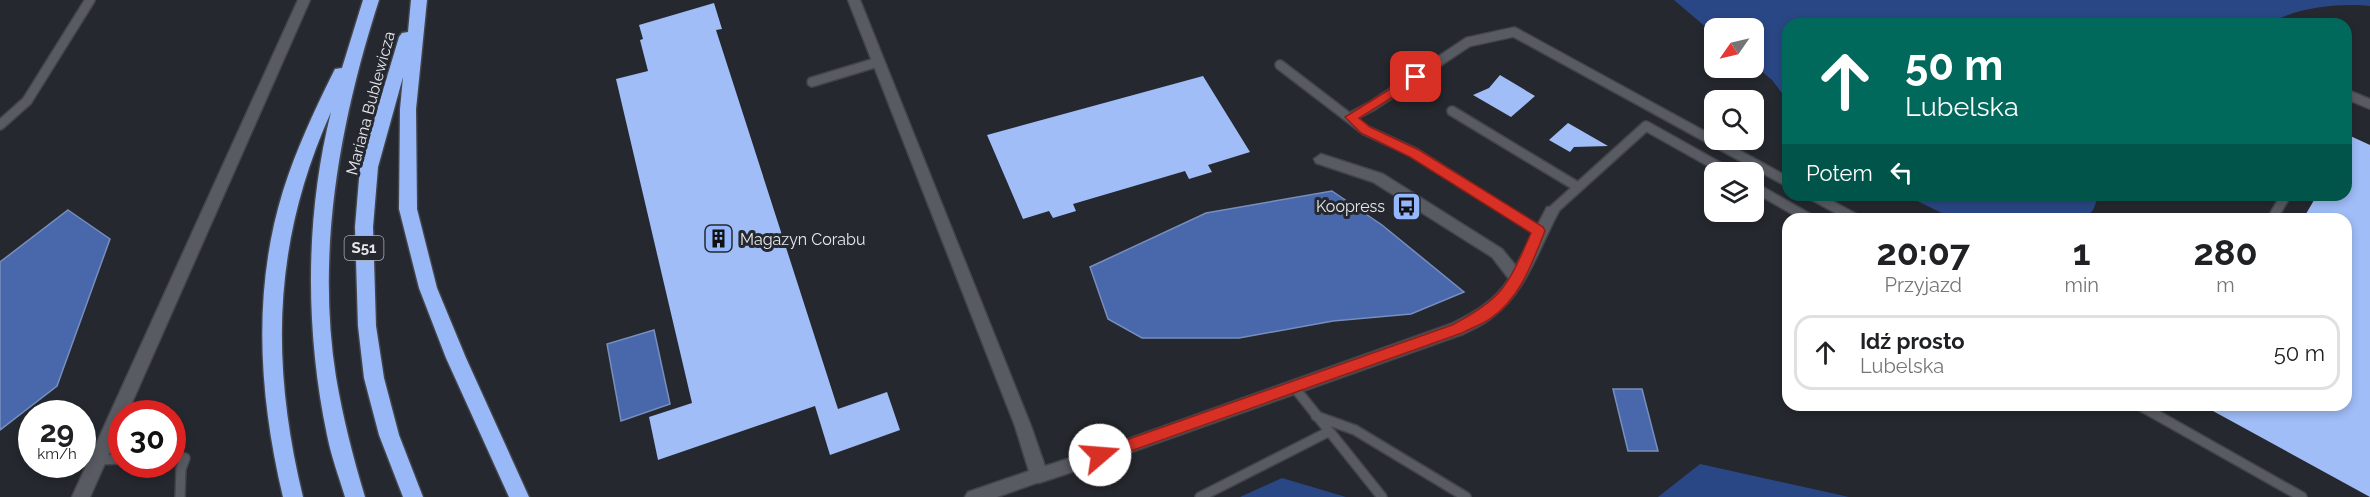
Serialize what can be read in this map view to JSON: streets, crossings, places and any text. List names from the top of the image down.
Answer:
{
  "streets": {
    "highway": ["Mariana Bublewicza", "S51"]
  },
  "places": {
    "bus stop": ["Koopress"],
    "building": ["Magazyn Corabu"]
  },
  "north": "bottom left",
  "page": {
    "turn": ["50 m", "Lubelska"],
    "then": "Potem",
    "eta": [
      "20:07",
      "Przyjazd",
      "1",
      "min",
      "280",
      "m"
    ],
    "list": [
      {
        "name": "Idź prosto",
        "note": "Lubelska",
        "value": "50 m"
      }
    ],
    "speed": "29 km/h",
    "limit": "30"
  }
}
